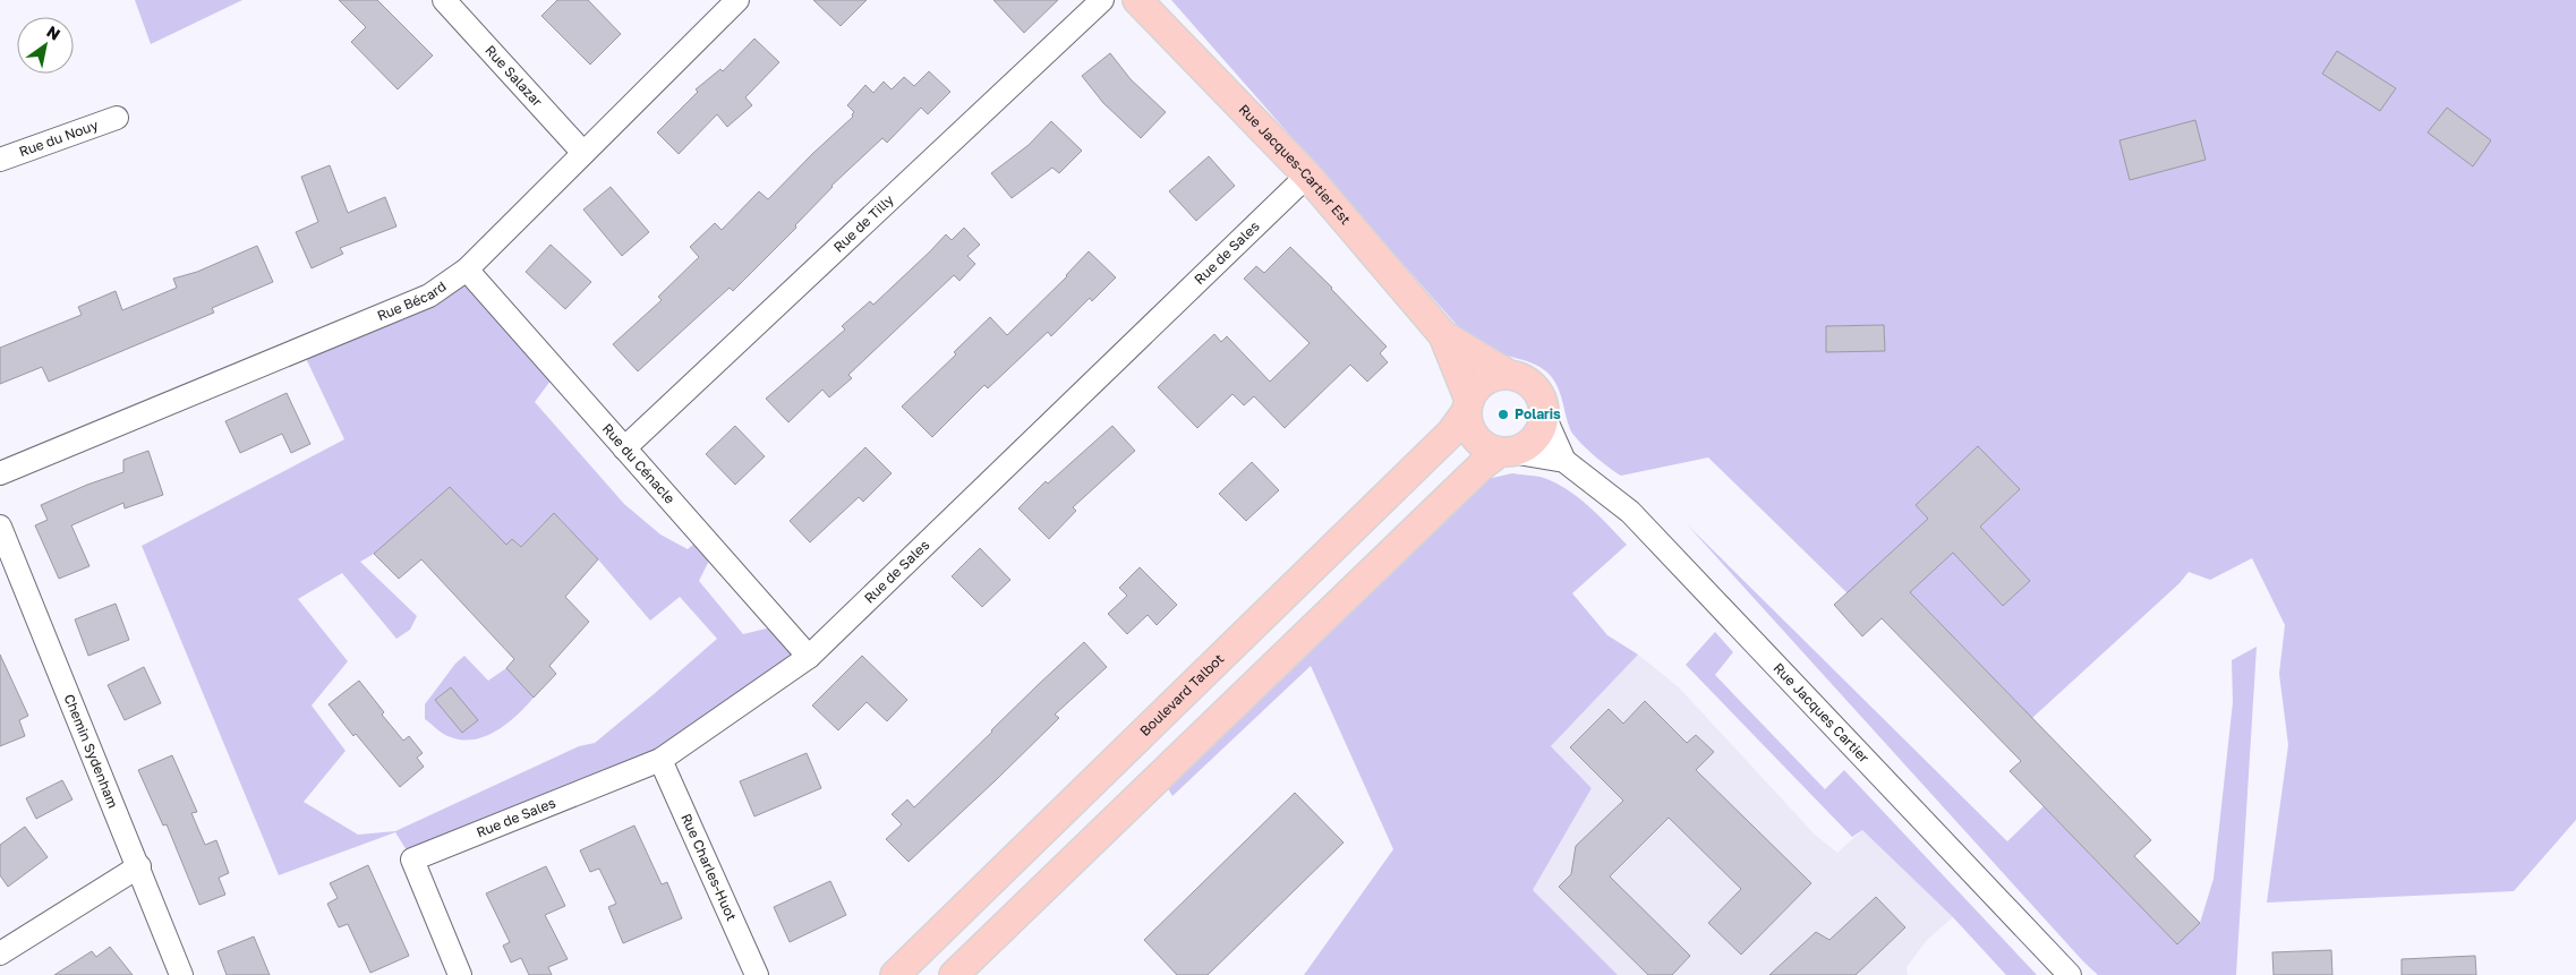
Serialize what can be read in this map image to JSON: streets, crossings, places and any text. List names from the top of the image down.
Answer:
{
  "streets": {
    "main road": ["Rue Jacques-Cartier Est", "Boulevard Talbot"],
    "street": [
      "Rue Salazar",
      "Rue du Nouy",
      "Rue de Tilly",
      "Rue de Sales",
      "Rue Bécard",
      "Rue du Cénacle",
      "Rue Jacques Cartier",
      "Chemin Sydenham",
      "Rue Charles-Huot"
    ]
  },
  "crossings": [
    ["Rue Salazar", "Rue Bécard"],
    ["Rue Jacques-Cartier Est", "Rue de Sales"],
    ["Rue Jacques-Cartier Est", "Boulevard Talbot"],
    ["Rue Jacques-Cartier Est", "Rue Jacques Cartier"],
    ["Rue de Tilly", "Rue du Cénacle"],
    ["Rue de Sales", "Rue du Cénacle"],
    ["Rue de Sales", "Rue Charles-Huot"],
    ["Rue Bécard", "Rue du Cénacle"],
    ["Boulevard Talbot", "Rue Jacques Cartier"]
  ],
  "places": ["Polaris"],
  "north": "top right"
}
